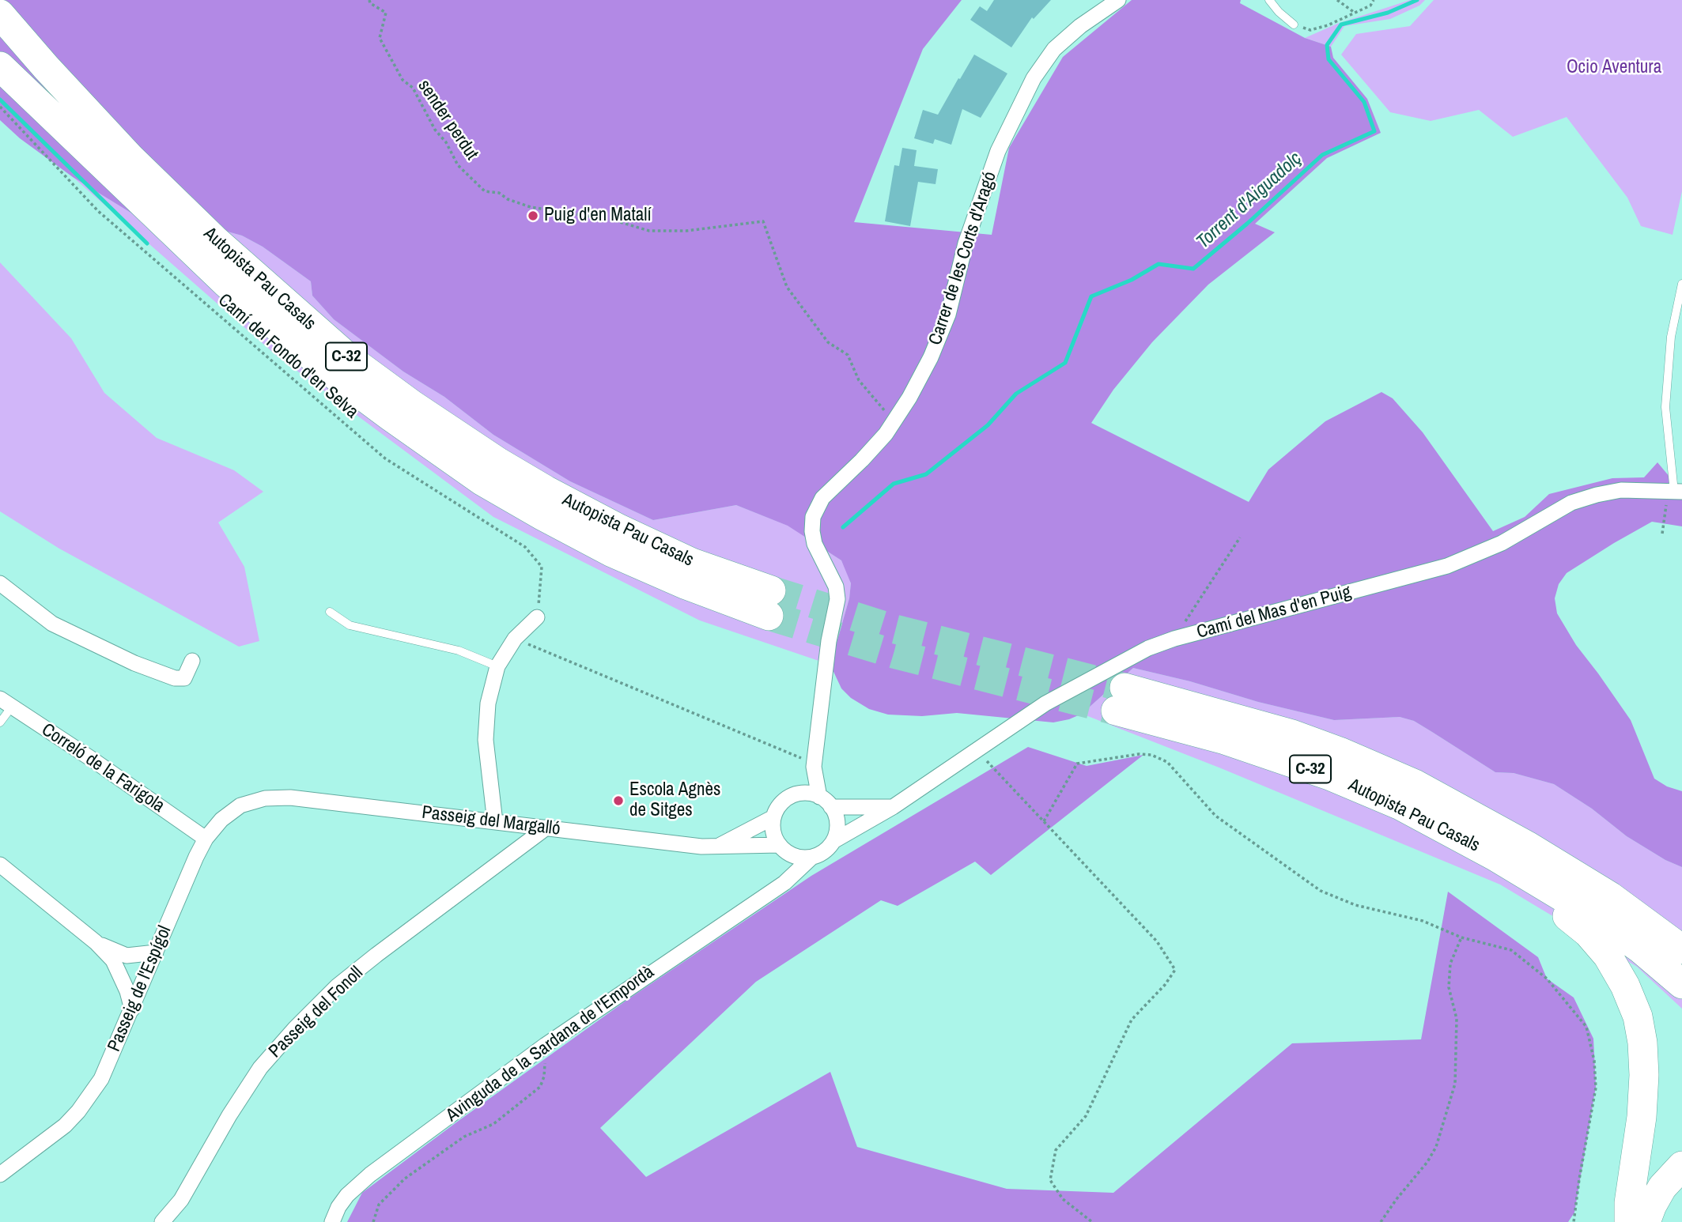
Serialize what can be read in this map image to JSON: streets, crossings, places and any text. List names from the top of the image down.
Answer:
{
  "streets": {
    "highway": ["Autopista Pau Casals", "C-32"],
    "street": [
      "Carrer de les Corts d'Aragó",
      "Camí del Mas d'en Puig",
      "Correló de la Farigola",
      "Passeig del Margalló",
      "Passeig de l'Espígol",
      "Passeig del Fonoll",
      "Avinguda de la Sardana de l'Empordà"
    ],
    "path": ["sender perdut", "Camí del Fondo d'en Selva"]
  },
  "crossings": [
    ["sender perdut", "Carrer de les Corts d'Aragó"],
    ["Camí del Mas d'en Puig", "Passeig del Margalló"],
    ["Camí del Mas d'en Puig", "Avinguda de la Sardana de l'Empordà"],
    ["Correló de la Farigola", "Passeig de l'Espígol"],
    ["Passeig del Margalló", "Passeig de l'Espígol"],
    ["Passeig del Margalló", "Passeig del Fonoll"],
    ["Passeig del Margalló", "Avinguda de la Sardana de l'Empordà"]
  ],
  "water": ["Torrent d'Aiguadolç"],
  "parks": ["Ocio Aventura"],
  "places": ["Puig d'en Matalí", "Escola Agnès de Sitges"]
}
